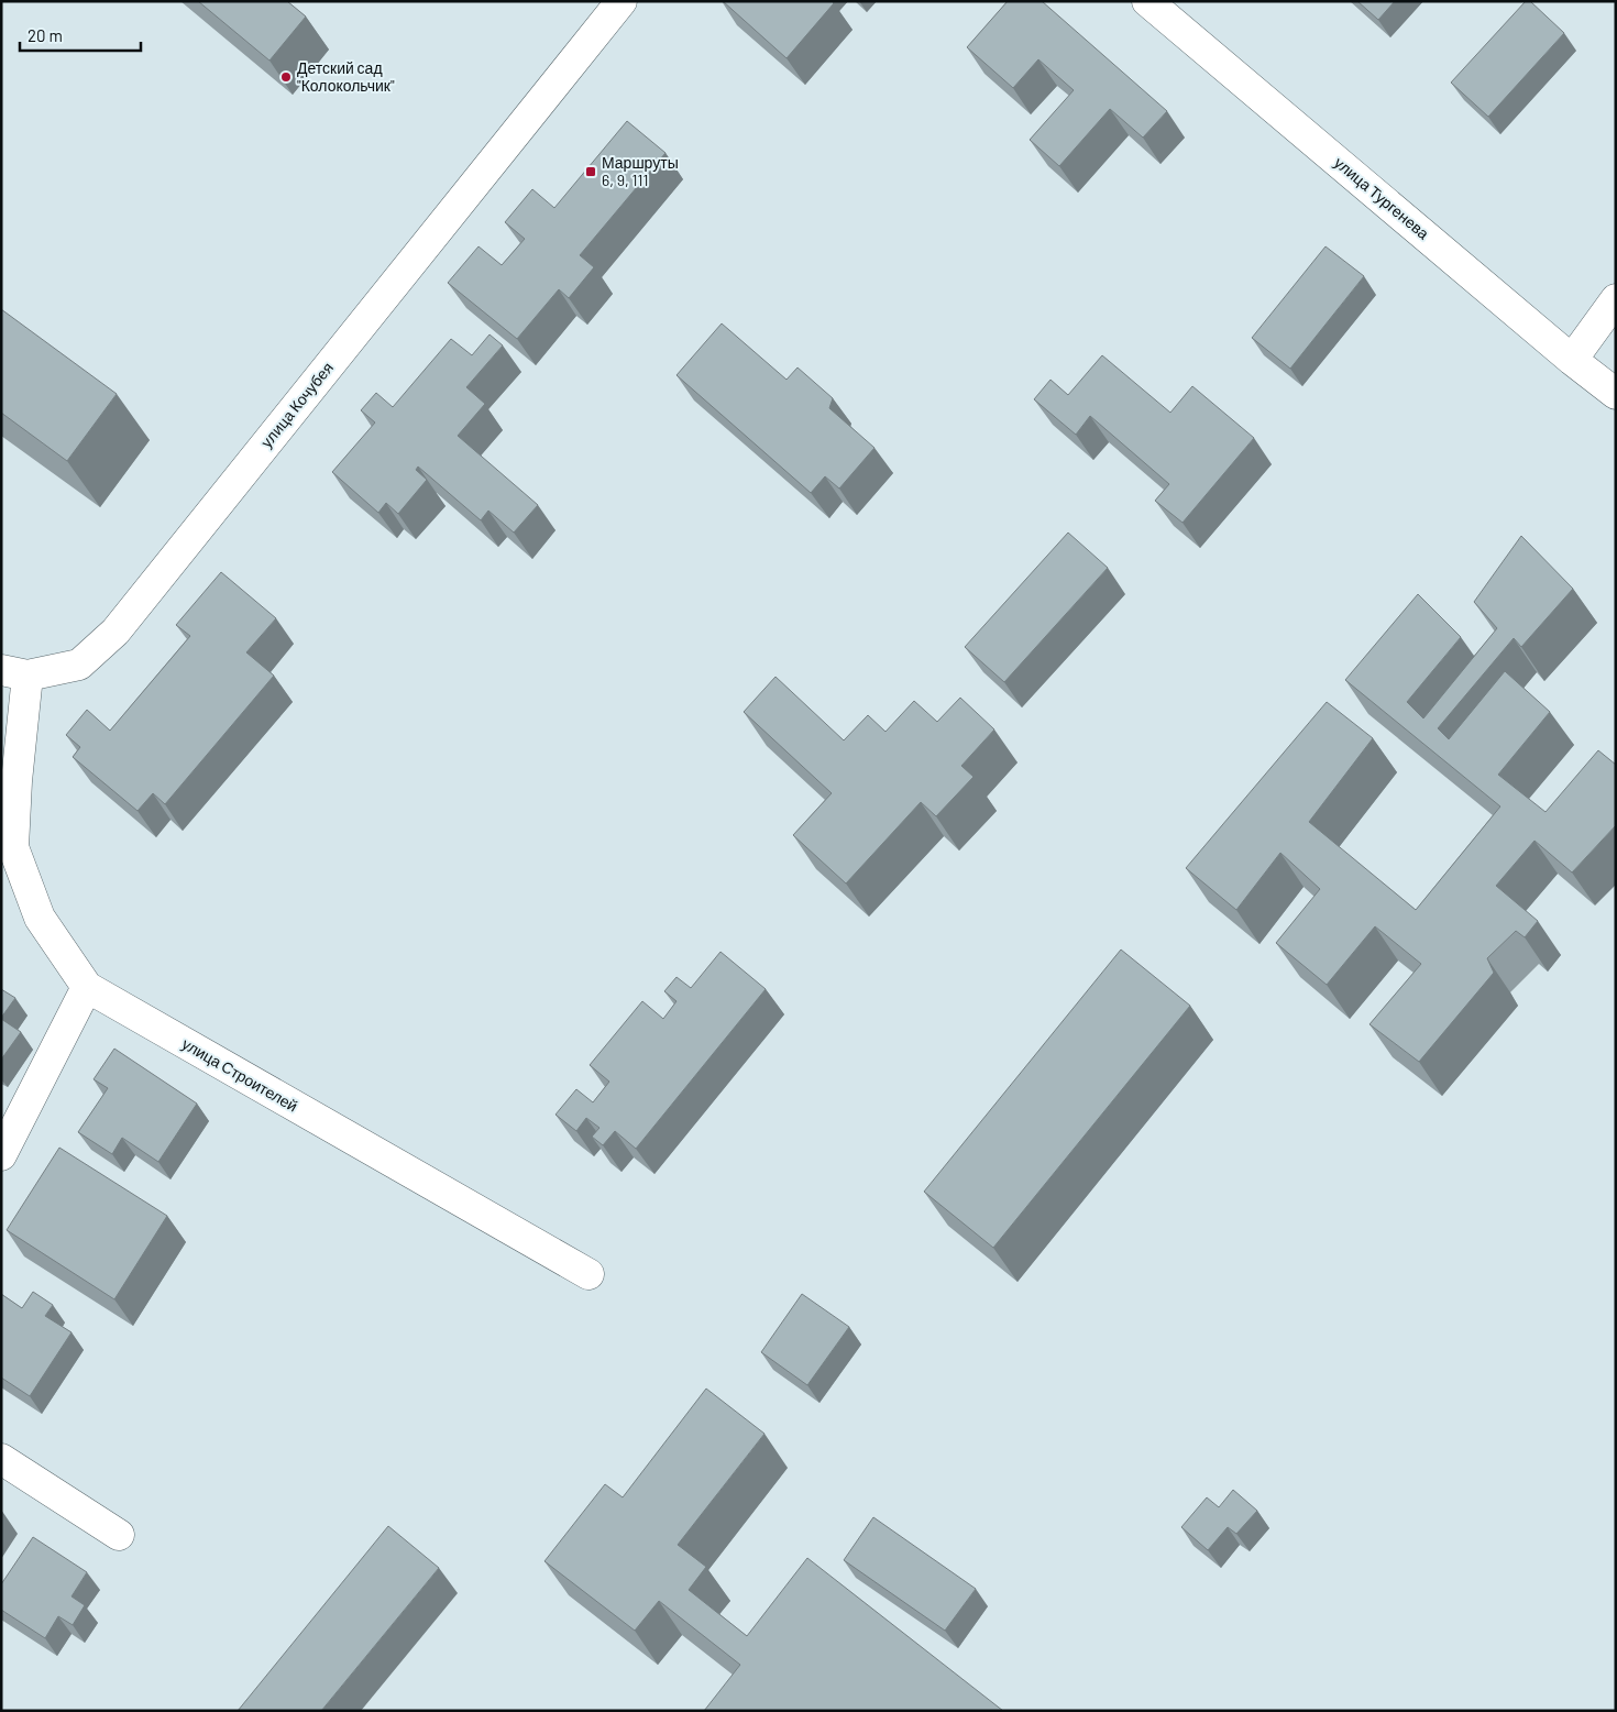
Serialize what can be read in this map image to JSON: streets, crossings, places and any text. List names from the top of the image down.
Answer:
{
  "streets": {
    "street": ["улица Тургенева", "улица Кочубея", "улица Строителей"]
  },
  "crossings": [
    ["улица Кочубея", "улица Строителей"]
  ],
  "places": {
    "other": ["Детский сад \"Колокольчик\""],
    "transit": ["Маршруты 6, 9, 111"]
  },
  "scale_bar": "20 m"
}
